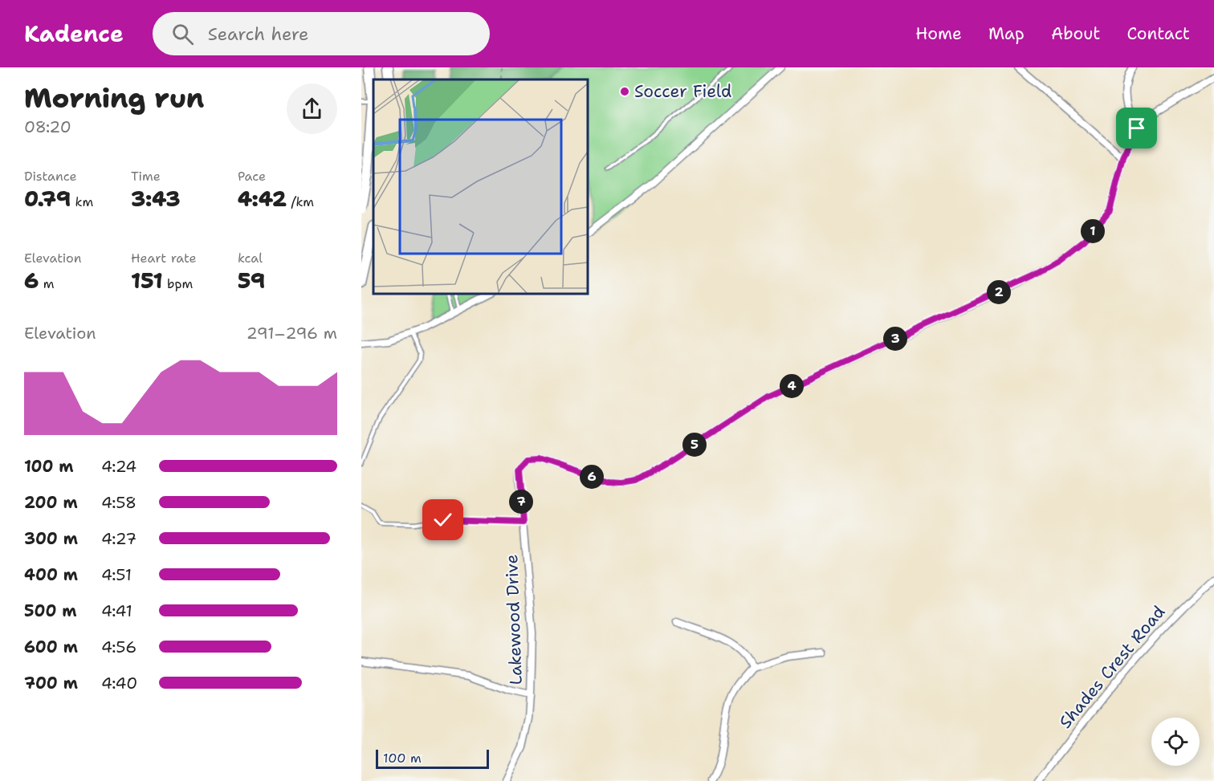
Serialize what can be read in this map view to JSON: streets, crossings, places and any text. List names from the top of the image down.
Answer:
{
  "streets": {
    "street": ["Lakewood Drive", "Shades Crest Road"]
  },
  "places": ["Soccer Field"],
  "scale_bar": "100 m",
  "page": {
    "header": "Kadence",
    "search": "Search here",
    "nav": [
      "Home",
      "Map",
      "About",
      "Contact"
    ],
    "heading": ["Morning run", "08:20"],
    "stats": [
      ["Distance", "0.79 km"],
      ["Time", "3:43"],
      ["Pace", "4:42 /km"],
      ["Elevation", "6 m"],
      ["Heart rate", "151 bpm"],
      ["kcal", "59"]
    ],
    "pins": [
      "1",
      "2",
      "3",
      "4",
      "5",
      "6",
      "7"
    ],
    "chart": ["Elevation", "291–296 m"],
    "list": [
      {
        "name": "100 m",
        "note": "4:24"
      },
      {
        "name": "200 m",
        "note": "4:58"
      },
      {
        "name": "300 m",
        "note": "4:27"
      },
      {
        "name": "400 m",
        "note": "4:51"
      },
      {
        "name": "500 m",
        "note": "4:41"
      },
      {
        "name": "600 m",
        "note": "4:56"
      },
      {
        "name": "700 m",
        "note": "4:40"
      }
    ],
    "scale": "100 m"
  }
}
